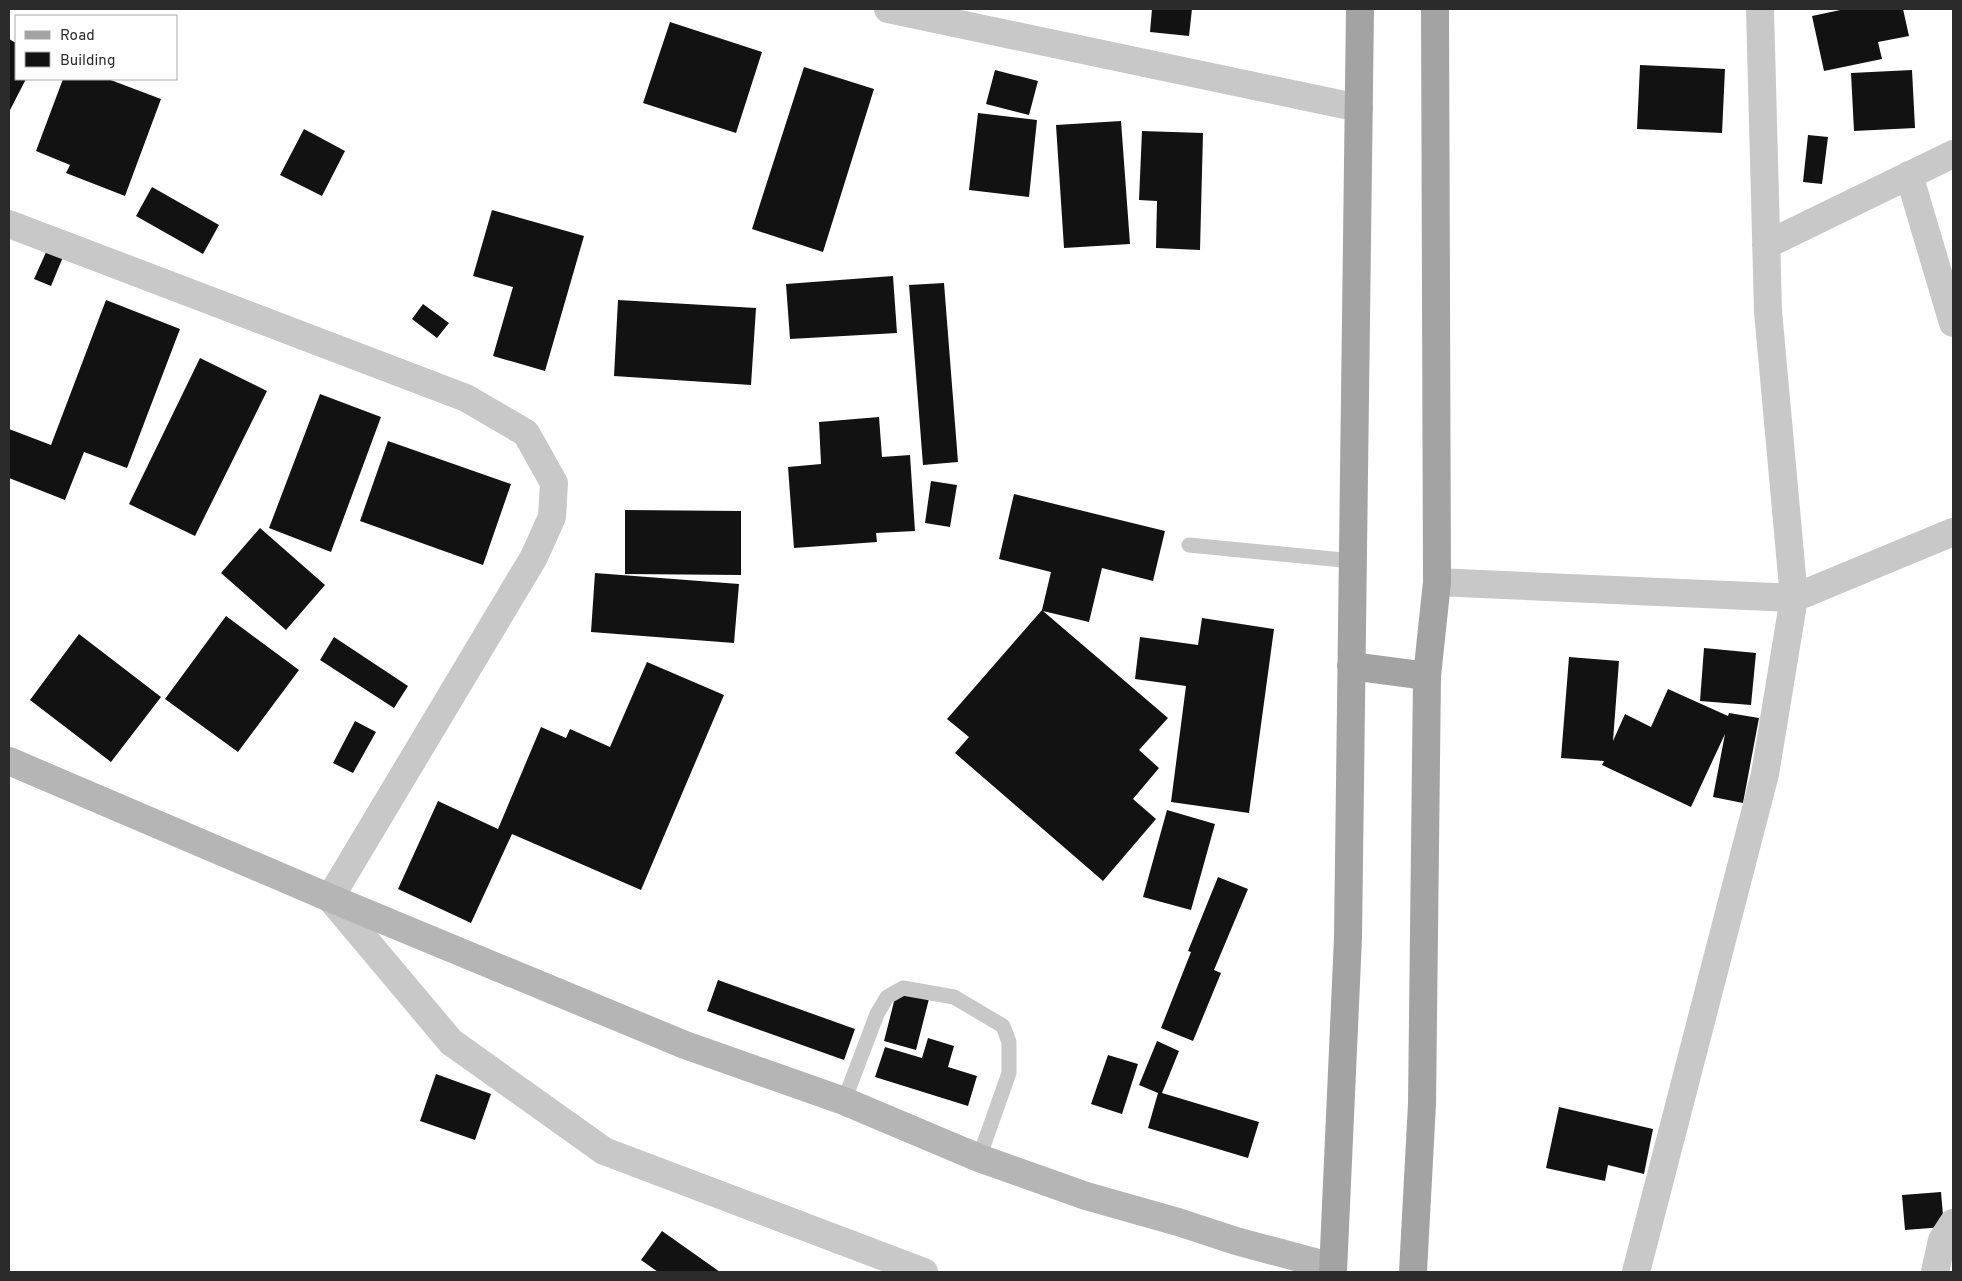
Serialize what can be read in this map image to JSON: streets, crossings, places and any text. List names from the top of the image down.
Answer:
{
  "legend": ["Road", "Building"]
}
